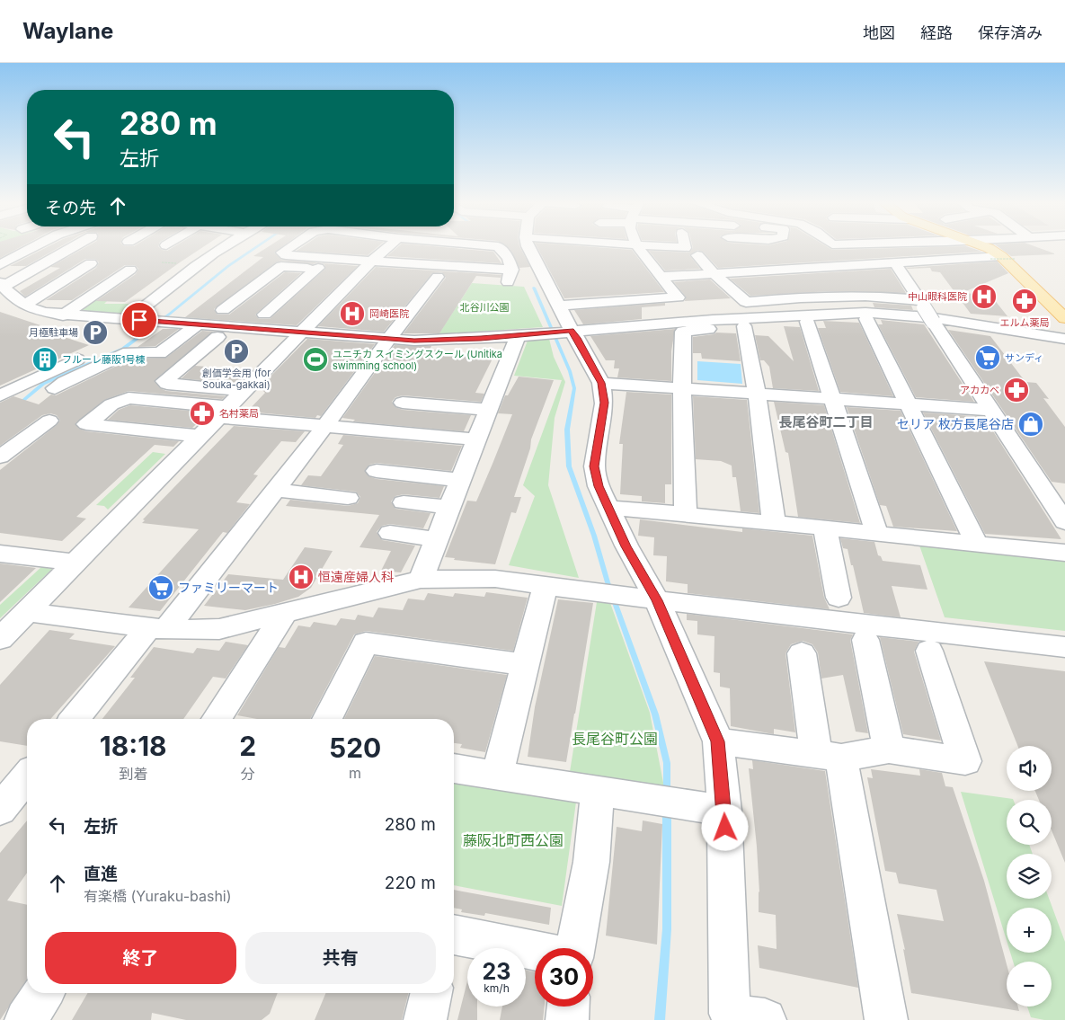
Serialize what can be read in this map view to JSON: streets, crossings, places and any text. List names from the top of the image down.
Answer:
{
  "districts": ["長尾谷町二丁目"],
  "parks": ["北谷川公園", "長尾谷町公園", "藤阪北町西公園"],
  "places": {
    "hospital": ["中山眼科医院", "岡崎医院", "恒遠産婦人科"],
    "pharmacy": ["エルム薬局", "アカカベ", "名村薬局"],
    "parking": ["月極駐車場", "創価学会用 (for Souka-gakkai)"],
    "supermarket": ["サンディ", "ファミリーマート"],
    "building": ["フルーレ藤阪1号棟"],
    "sports": ["ユニチカ スイミングスクール (Unitika swimming school)"],
    "shop": ["セリア 枚方長尾谷店"]
  },
  "page": {
    "header": "Waylane",
    "nav": ["地図", "経路", "保存済み"],
    "turn": ["280 m", "左折"],
    "then": "その先",
    "eta": [
      "18:18",
      "到着",
      "2",
      "分",
      "520",
      "m"
    ],
    "map_buttons": ["+", "−"],
    "list": [
      {
        "name": "左折",
        "value": "280 m"
      },
      {
        "name": "直進",
        "note": "有楽橋 (Yuraku-bashi)",
        "value": "220 m"
      }
    ],
    "buttons": ["終了", "共有"],
    "speed": "23 km/h",
    "limit": "30"
  }
}
